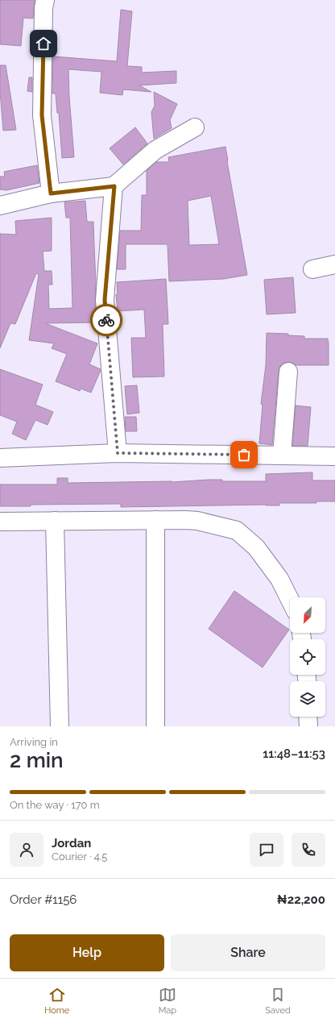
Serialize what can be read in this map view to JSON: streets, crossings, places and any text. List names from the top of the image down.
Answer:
{
  "north": "bottom left",
  "page": {
    "heading": ["2 min", "Arriving in", "11:48–11:53"],
    "panel": [
      "Jordan",
      "Courier · 4.5",
      "Order #1156",
      "₦22,200"
    ],
    "bar": "On the way · 170 m",
    "buttons": ["Help", "Share"],
    "tabs": ["Home", "Map", "Saved"]
  }
}
